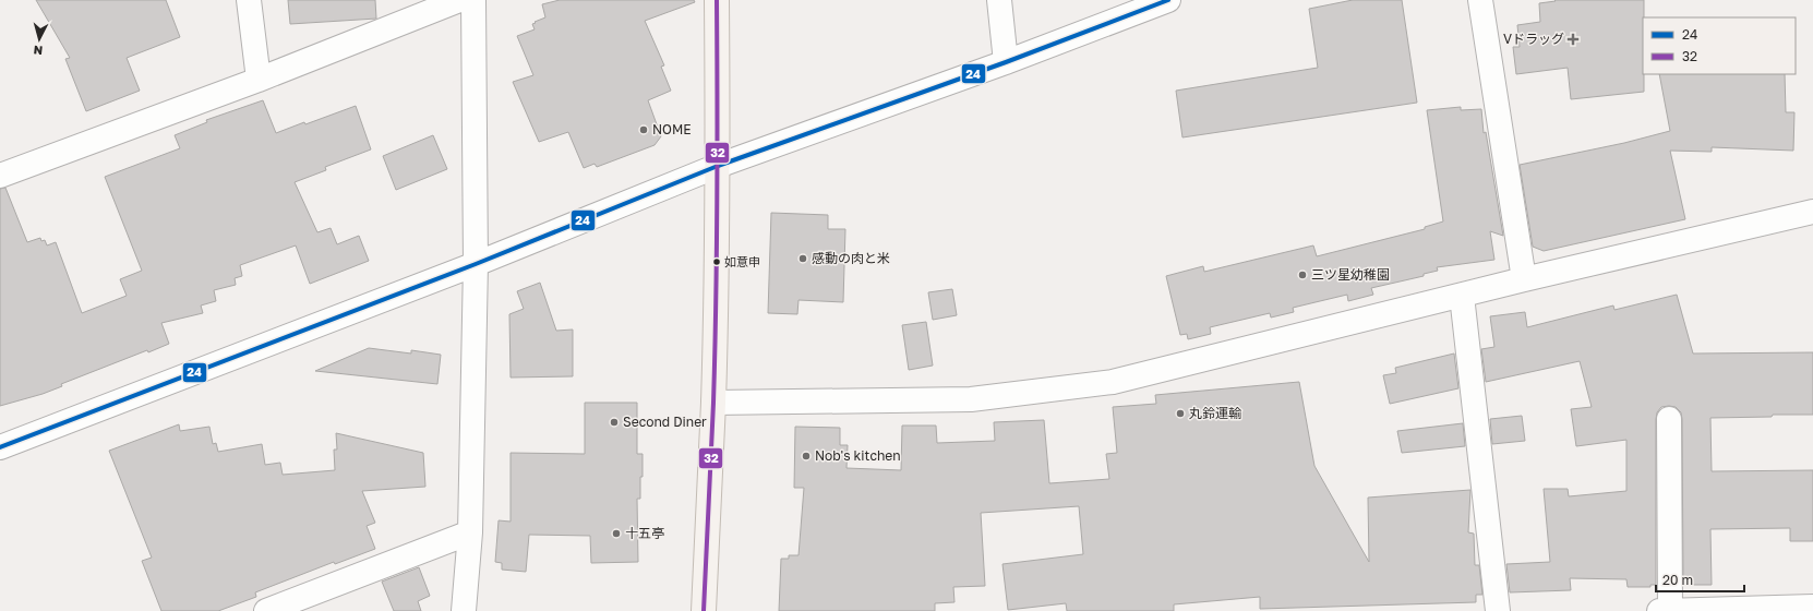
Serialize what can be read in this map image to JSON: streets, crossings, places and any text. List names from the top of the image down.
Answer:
{
  "places": {
    "health": ["Vドラッグ"],
    "other": [
      "NOME",
      "感動の肉と米",
      "如意申",
      "三ツ星幼稚園",
      "丸鈴運輸",
      "Second Diner",
      "Nob's kitchen",
      "十五亭"
    ]
  },
  "lines": ["transit line 24", "transit line 32"],
  "legend": ["24", "32"],
  "scale_bar": "20 m",
  "north": "bottom"
}
